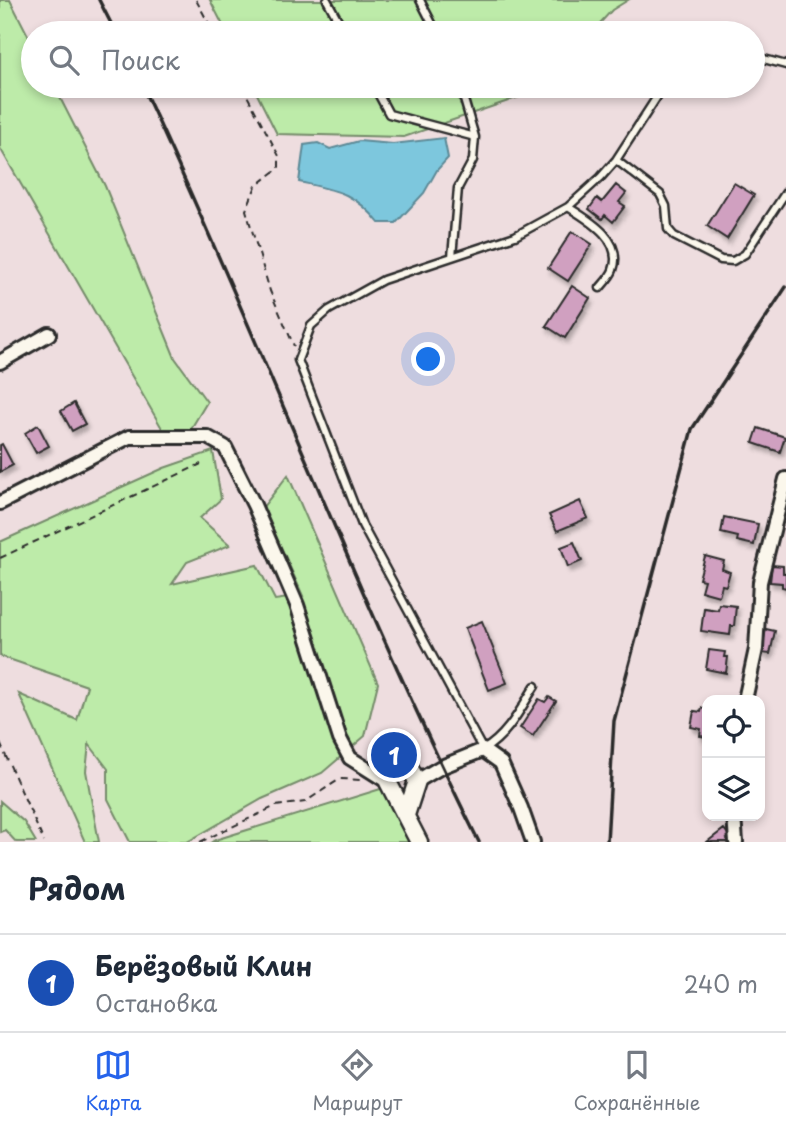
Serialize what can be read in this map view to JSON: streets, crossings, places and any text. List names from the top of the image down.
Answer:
{
  "page": {
    "search": "Поиск",
    "pins": "1",
    "heading": "Рядом",
    "list": [
      {
        "mark": "1",
        "name": "Берёзовый Клин",
        "note": "Остановка",
        "value": "240 m"
      }
    ],
    "nav": ["Карта", "Маршрут", "Сохранённые"]
  }
}
